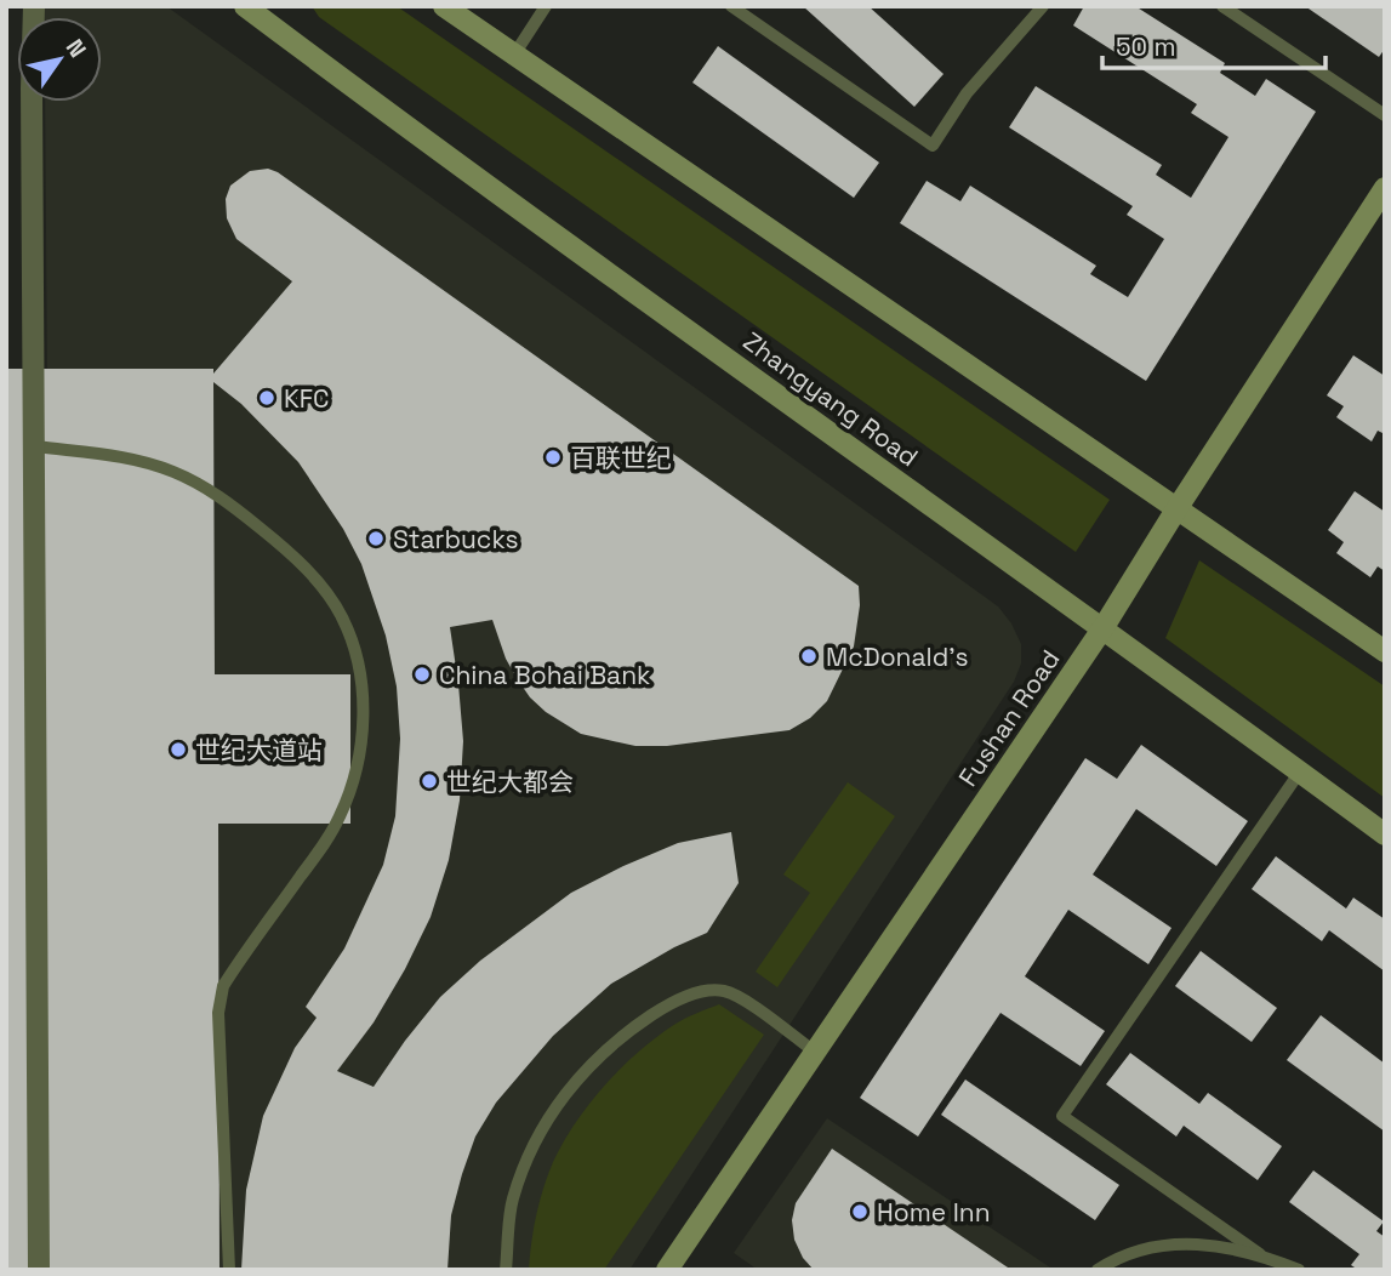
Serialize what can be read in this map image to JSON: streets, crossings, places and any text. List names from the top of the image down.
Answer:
{
  "streets": {
    "main road": ["Zhangyang Road", "Fushan Road"]
  },
  "crossings": [
    ["Zhangyang Road", "Fushan Road"]
  ],
  "places": [
    "KFC",
    "百联世纪",
    "Starbucks",
    "McDonald's",
    "China Bohai Bank",
    "世纪大道站",
    "世纪大都会",
    "Home Inn"
  ],
  "scale_bar": "50 m",
  "north": "top right"
}
